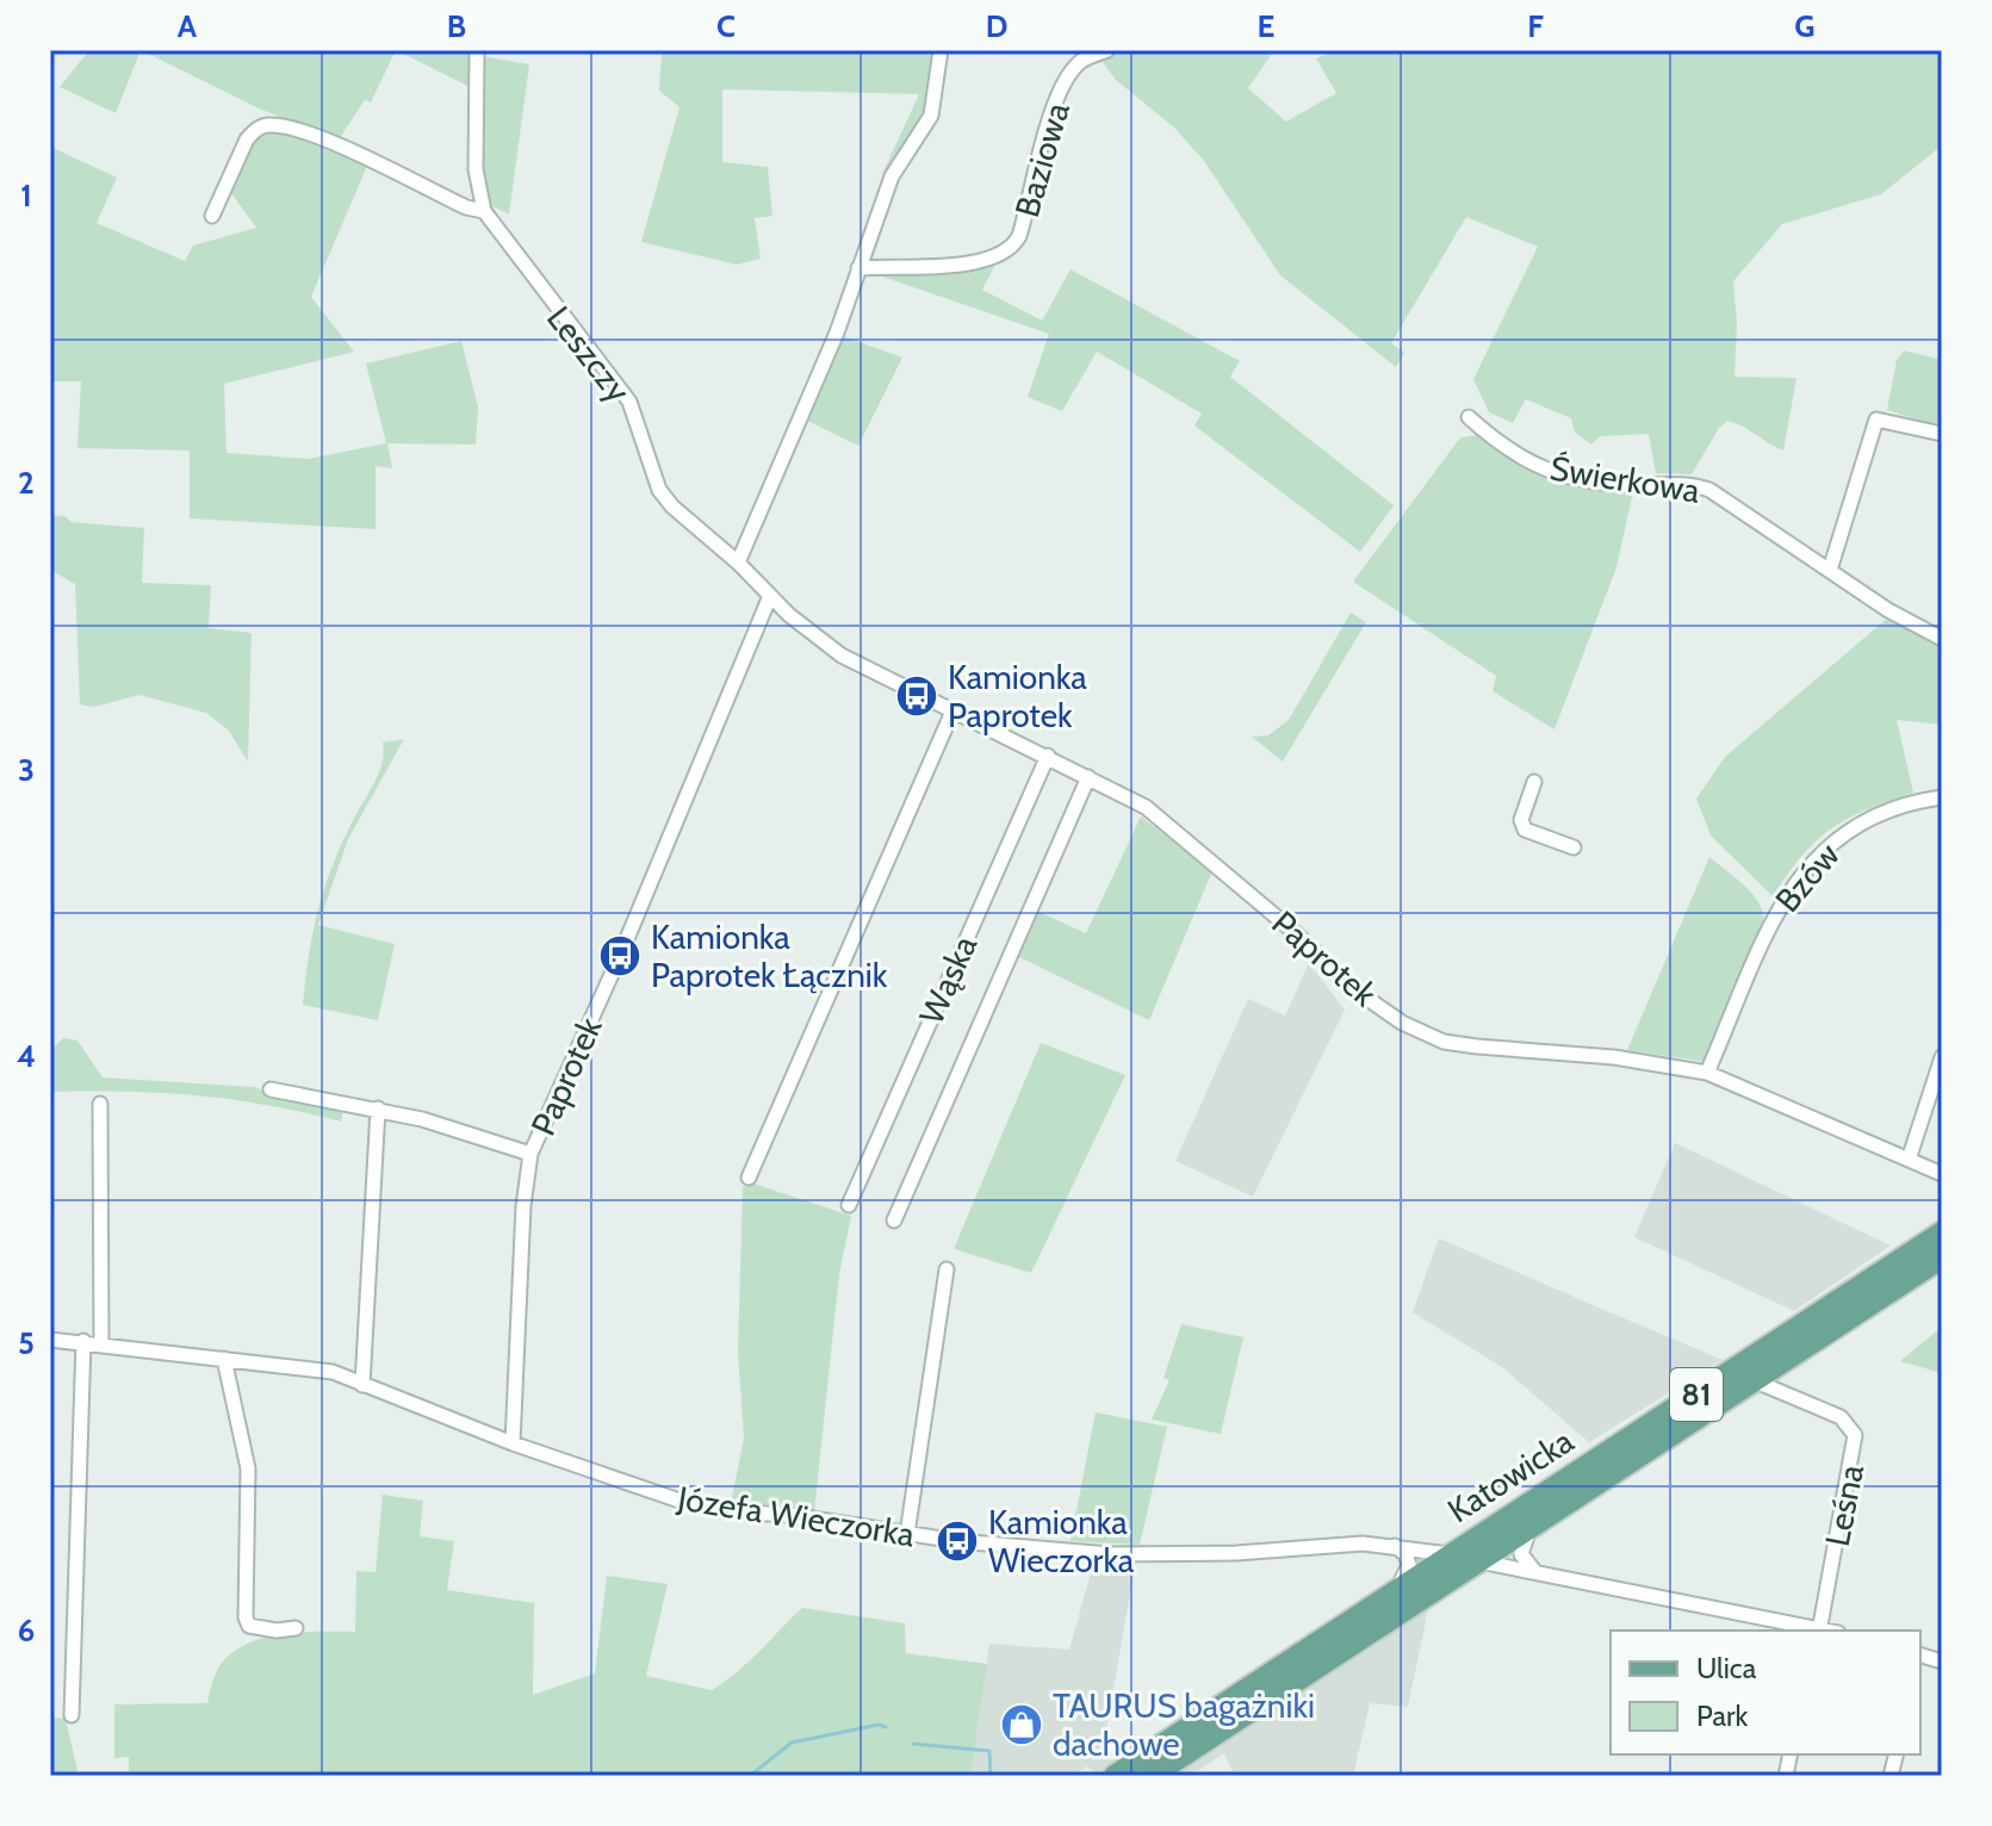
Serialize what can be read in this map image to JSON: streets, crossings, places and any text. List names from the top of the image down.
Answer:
{
  "streets": {
    "main road": ["81", "Katowicka"],
    "street": [
      "Baziowa",
      "Leszczy",
      "Świerkowa",
      "Bzów",
      "Paprotek",
      "Wąska",
      "Leśna",
      "Józefa Wieczorka"
    ]
  },
  "crossings": [
    ["Leszczy", "Paprotek"],
    ["Bzów", "Paprotek"],
    ["Paprotek", "Wąska"],
    ["Katowicka", "Leśna"],
    ["Katowicka", "Józefa Wieczorka"]
  ],
  "places": {
    "bus stop": ["Kamionka Paprotek", "Kamionka Paprotek Łącznik", "Kamionka Wieczorka"],
    "shop": ["TAURUS bagażniki dachowe"]
  },
  "legend": ["Ulica", "Park"],
  "grid": {
    "columns": [
      "A",
      "B",
      "C",
      "D",
      "E",
      "F",
      "G"
    ],
    "rows": [
      "1",
      "2",
      "3",
      "4",
      "5",
      "6"
    ]
  }
}
